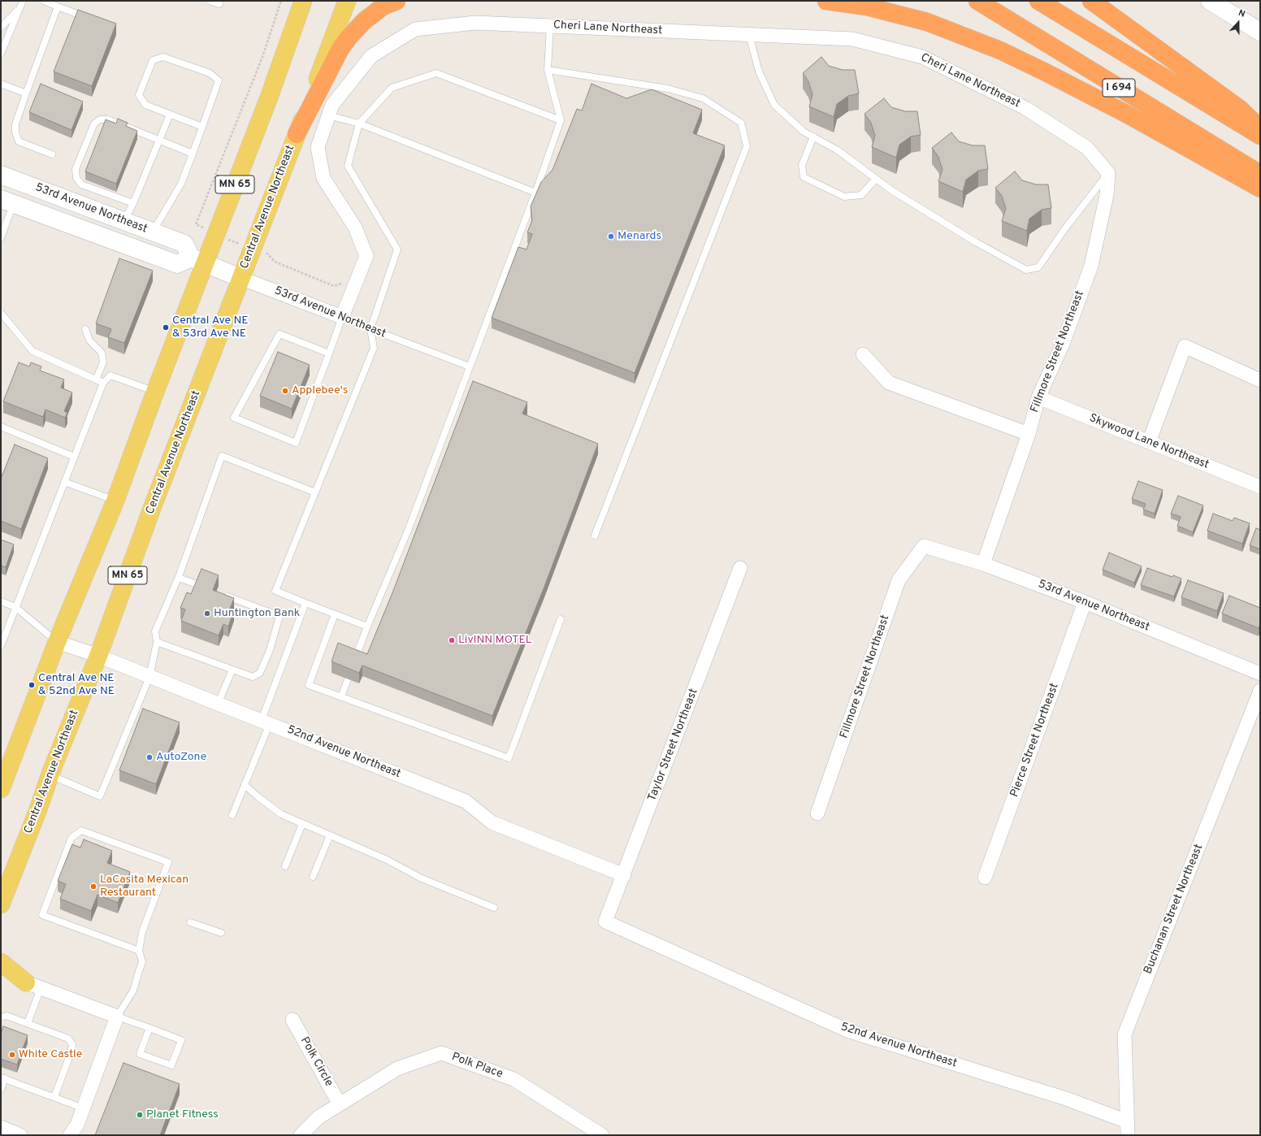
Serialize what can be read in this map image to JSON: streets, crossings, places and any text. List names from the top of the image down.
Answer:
{
  "streets": {
    "highway": ["I 694"],
    "main road": ["MN 65", "Central Avenue Northeast"],
    "street": [
      "Cheri Lane Northeast",
      "53rd Avenue Northeast",
      "Fillmore Street Northeast",
      "Skywood Lane Northeast",
      "Pierce Street Northeast",
      "Taylor Street Northeast",
      "52nd Avenue Northeast",
      "Buchanan Street Northeast",
      "Polk Circle",
      "Polk Place"
    ]
  },
  "crossings": [
    ["Cheri Lane Northeast", "53rd Avenue Northeast"],
    ["Cheri Lane Northeast", "Fillmore Street Northeast"],
    ["MN 65", "53rd Avenue Northeast"],
    ["MN 65", "52nd Avenue Northeast"],
    ["Central Avenue Northeast", "53rd Avenue Northeast"],
    ["Central Avenue Northeast", "52nd Avenue Northeast"],
    ["53rd Avenue Northeast", "Fillmore Street Northeast"],
    ["53rd Avenue Northeast", "Pierce Street Northeast"],
    ["Fillmore Street Northeast", "Skywood Lane Northeast"],
    ["Taylor Street Northeast", "52nd Avenue Northeast"],
    ["52nd Avenue Northeast", "Buchanan Street Northeast"],
    ["Polk Circle", "Polk Place"]
  ],
  "places": [
    "Menards",
    "Central Ave NE & 53rd Ave NE",
    "Applebee's",
    "Huntington Bank",
    "LivINN MOTEL",
    "Central Ave NE & 52nd Ave NE",
    "AutoZone",
    "LaCasita Mexican Restaurant",
    "White Castle",
    "Planet Fitness"
  ],
  "north": "top"
}
